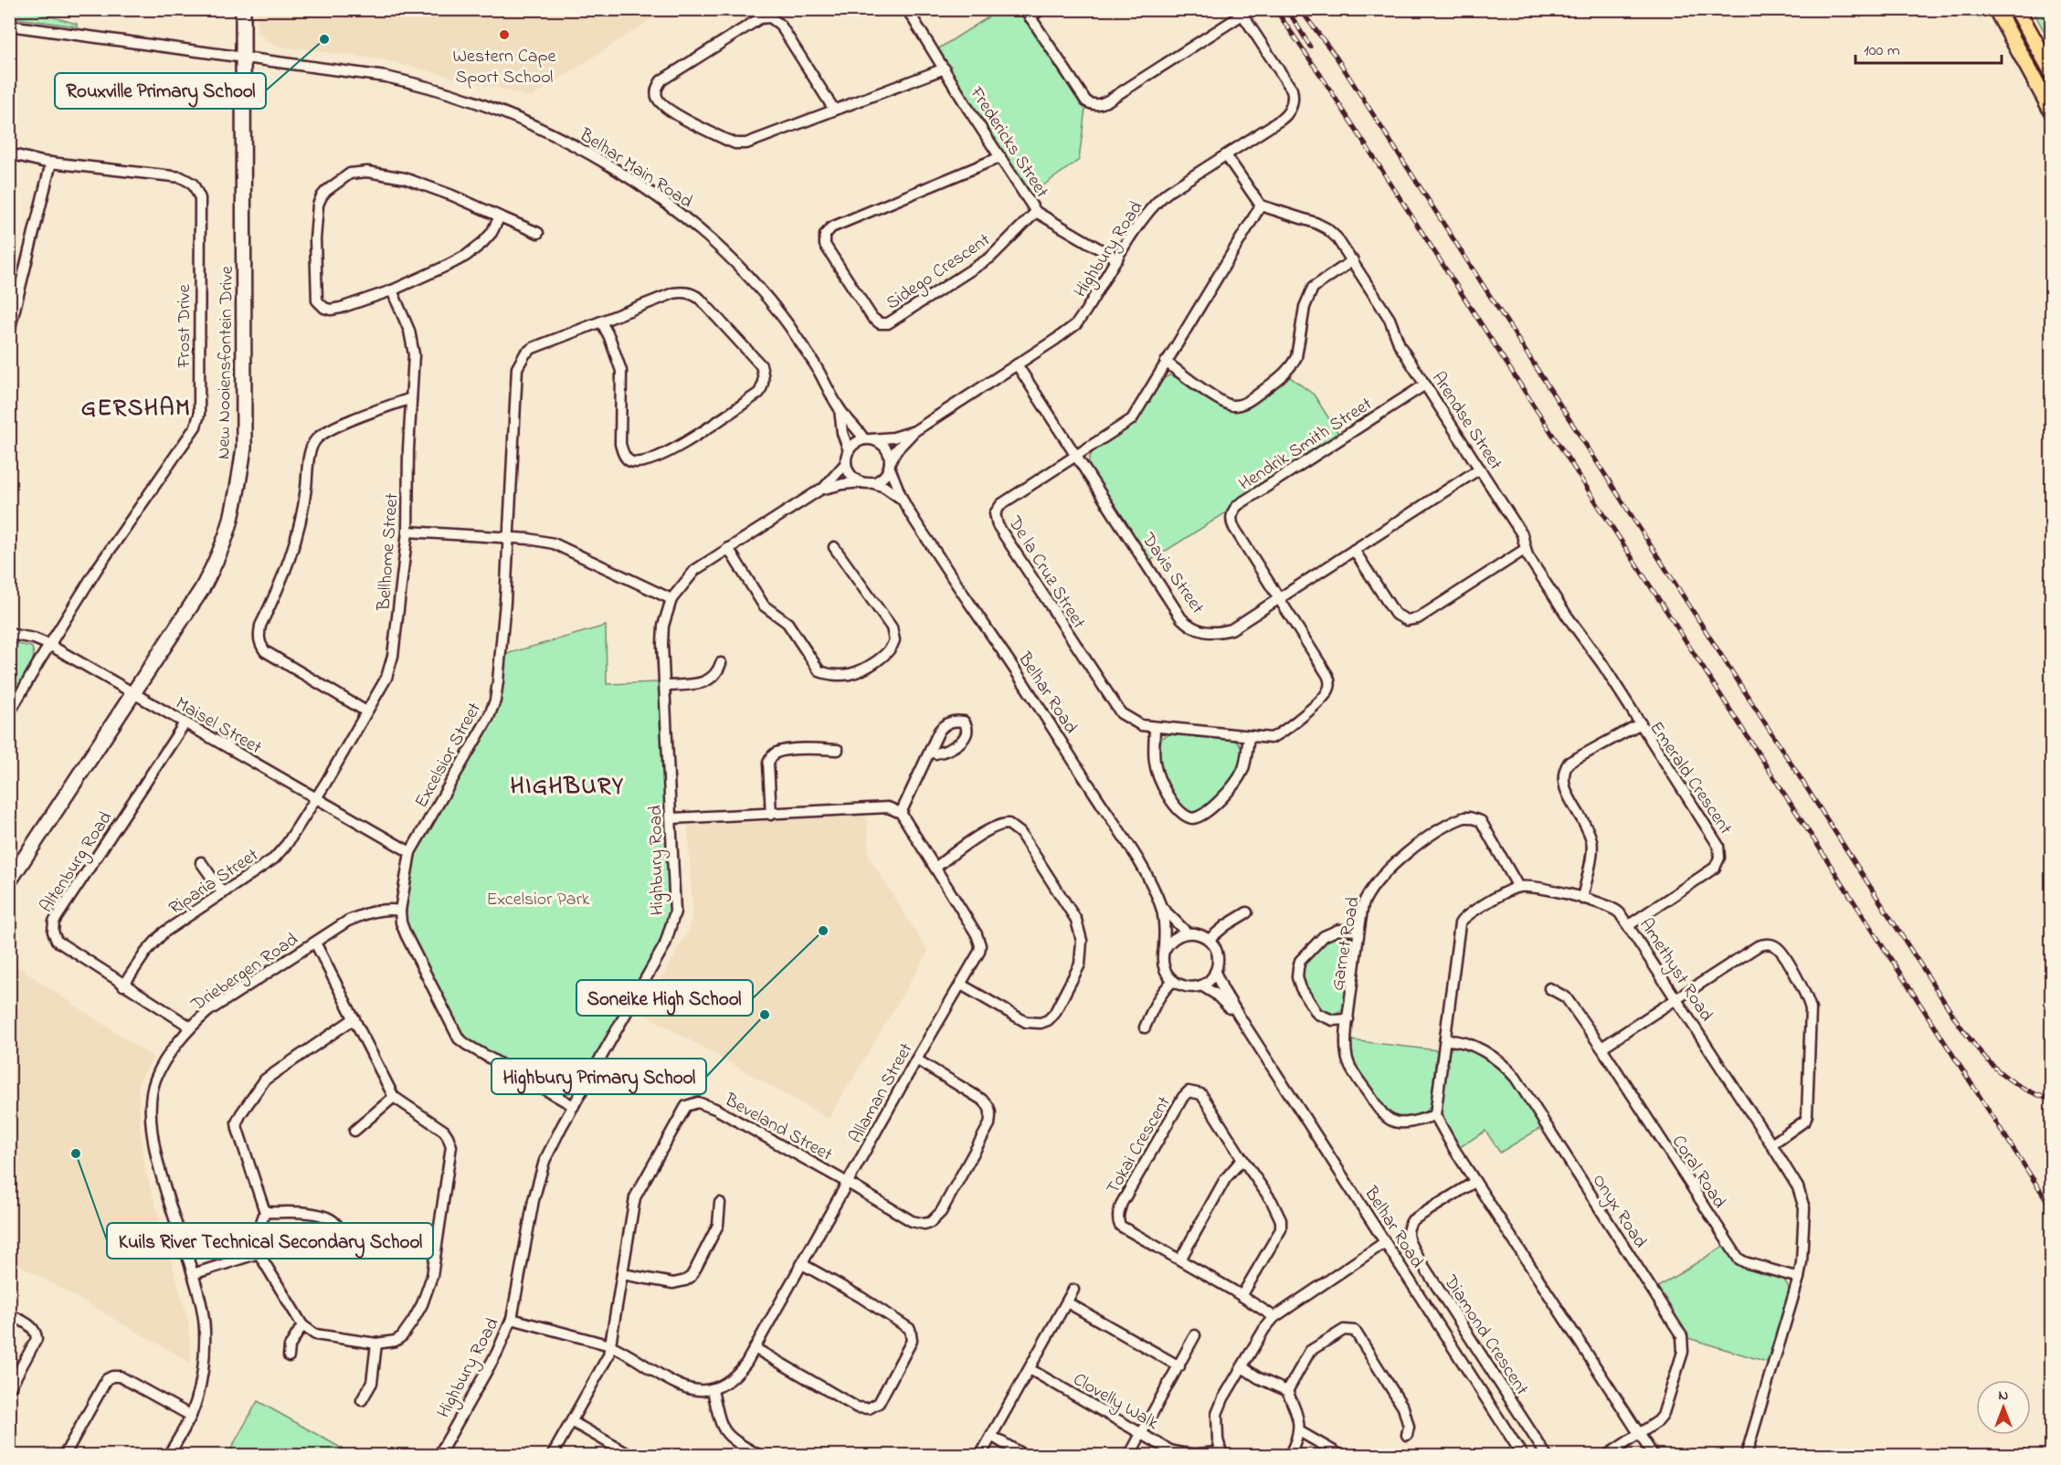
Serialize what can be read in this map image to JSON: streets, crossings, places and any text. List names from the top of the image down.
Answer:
{
  "streets": {
    "street": [
      "Fredericks Street",
      "Belhar Main Road",
      "Highbury Road",
      "Sidego Crescent",
      "Frost Drive",
      "New Nooiensfontein Drive",
      "Arendse Street",
      "Hendrik Smith Street",
      "Bellhome Street",
      "De la Cruz Street",
      "Davis Street",
      "Belhar Road",
      "Maisel Street",
      "Excelsior Street",
      "Emerald Crescent",
      "Altenburg Road",
      "Riparia Street",
      "Garnet Road",
      "Amethyst Road",
      "Driebergen Road",
      "Allaman Street",
      "Beveland Street",
      "Tokai Crescent",
      "Coral Road",
      "Onyx Road",
      "Diamond Crescent",
      "Clovelly Walk"
    ]
  },
  "crossings": [
    ["Fredericks Street", "Highbury Road"],
    ["Fredericks Street", "Sidego Crescent"],
    ["Belhar Main Road", "New Nooiensfontein Drive"],
    ["Highbury Road", "Davis Street"],
    ["Highbury Road", "Belhar Road"],
    ["Highbury Road", "Excelsior Street"],
    ["Frost Drive", "Maisel Street"],
    ["New Nooiensfontein Drive", "Maisel Street"],
    ["Arendse Street", "Hendrik Smith Street"],
    ["Arendse Street", "De la Cruz Street"],
    ["Arendse Street", "Davis Street"],
    ["Arendse Street", "Emerald Crescent"],
    ["Hendrik Smith Street", "De la Cruz Street"],
    ["Hendrik Smith Street", "Davis Street"],
    ["Bellhome Street", "Maisel Street"],
    ["Bellhome Street", "Riparia Street"],
    ["De la Cruz Street", "Davis Street"],
    ["Maisel Street", "Excelsior Street"],
    ["Maisel Street", "Altenburg Road"],
    ["Maisel Street", "Riparia Street"],
    ["Excelsior Street", "Driebergen Road"],
    ["Emerald Crescent", "Amethyst Road"],
    ["Altenburg Road", "Riparia Street"],
    ["Altenburg Road", "Driebergen Road"],
    ["Garnet Road", "Amethyst Road"],
    ["Amethyst Road", "Coral Road"],
    ["Allaman Street", "Beveland Street"]
  ],
  "districts": ["GERSHAM", "HIGHBURY"],
  "parks": ["Excelsior Park"],
  "places": [
    "Western Cape Sport School",
    "Rouxville Primary School",
    "Soneike High School",
    "Highbury Primary School",
    "Kuils River Technical Secondary School"
  ],
  "scale_bar": "100 m",
  "north": "top"
}
